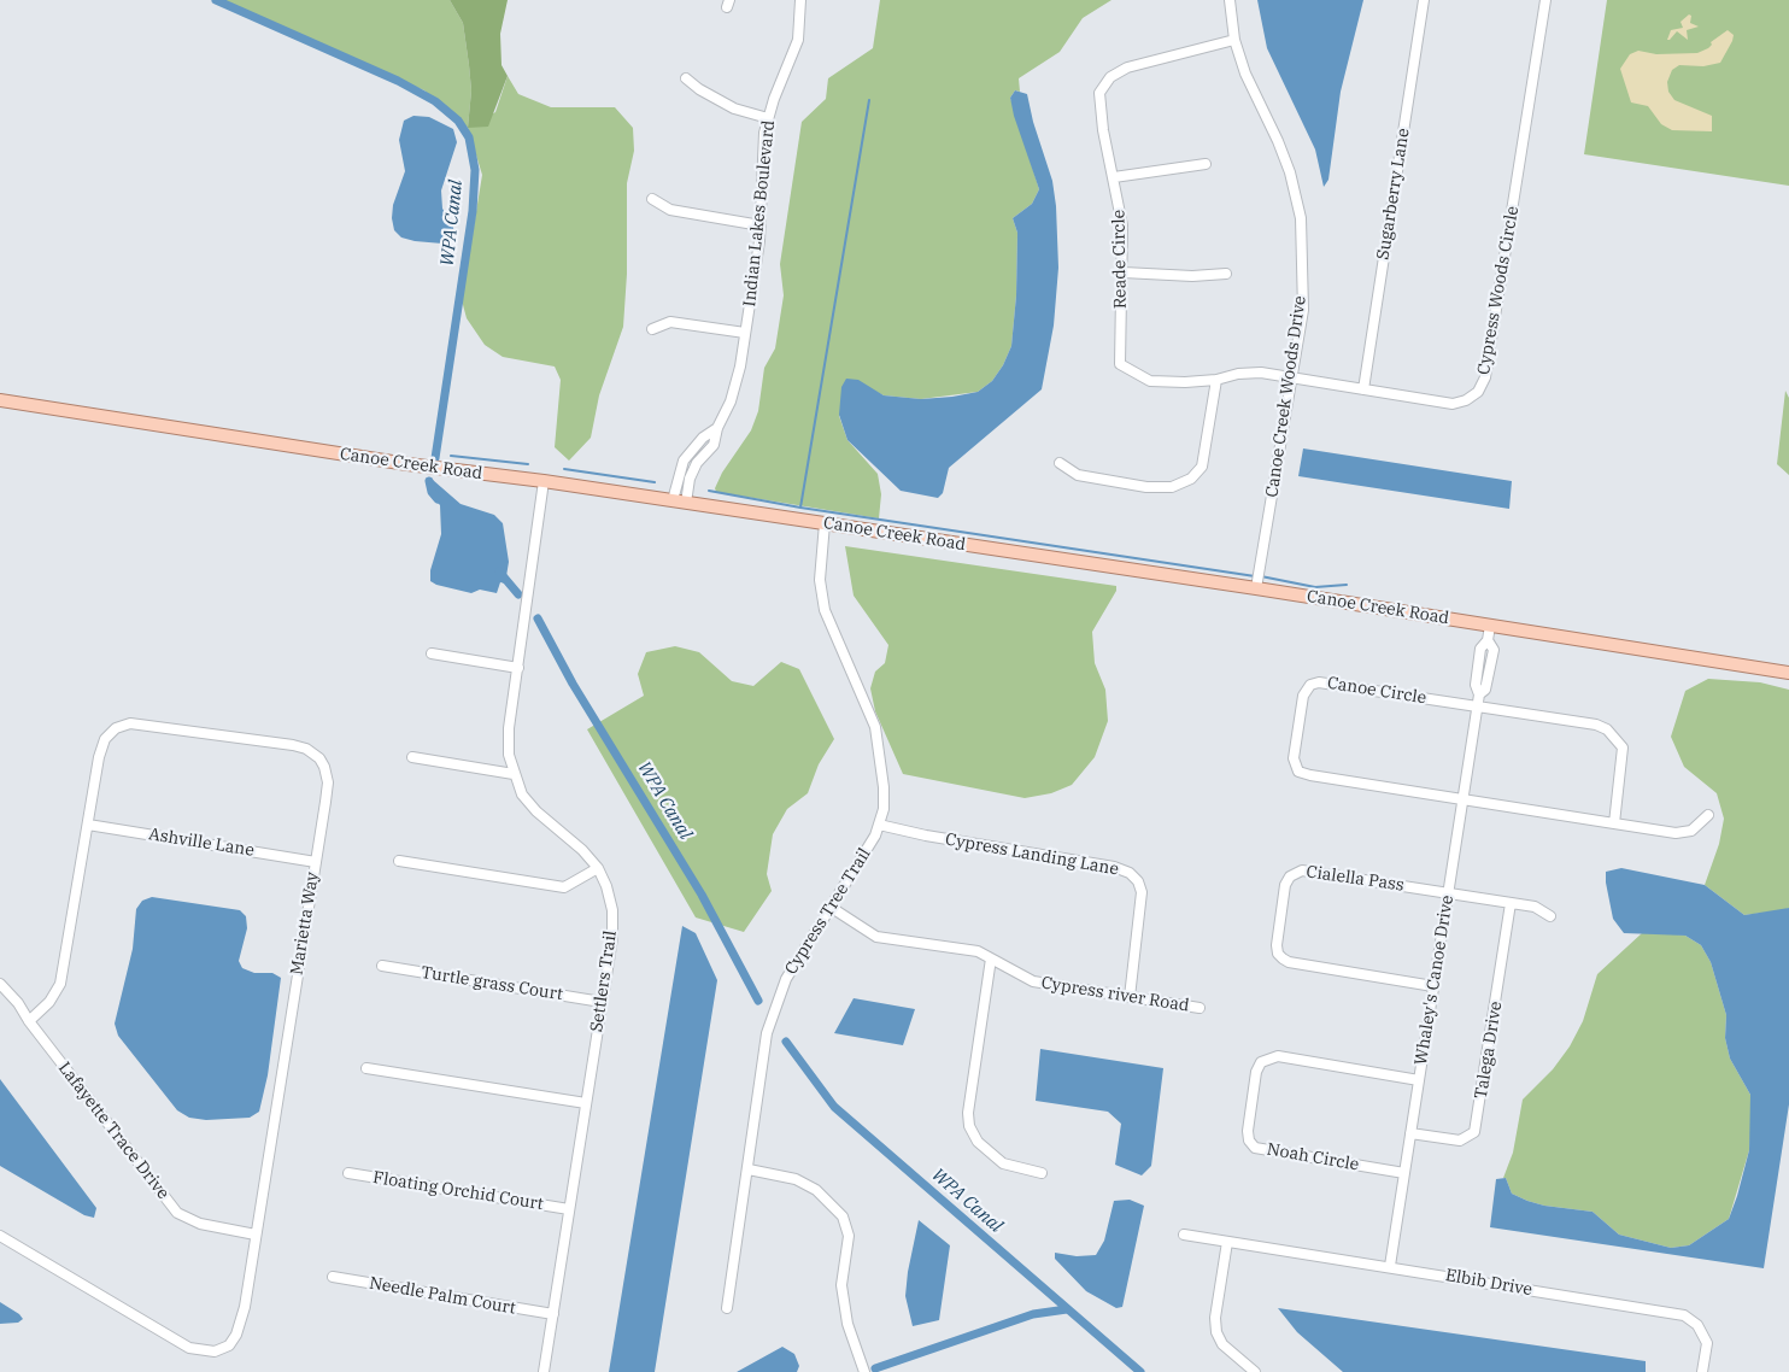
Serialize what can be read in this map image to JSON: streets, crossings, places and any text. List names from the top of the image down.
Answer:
{
  "streets": {
    "main road": ["Canoe Creek Road"],
    "street": [
      "Sugarberry Lane",
      "Indian Lakes Boulevard",
      "Reade Circle",
      "Cypress Woods Circle",
      "Canoe Creek Woods Drive",
      "Canoe Circle",
      "Ashville Lane",
      "Cypress Landing Lane",
      "Cialella Pass",
      "Cypress Tree Trail",
      "Marietta Way",
      "Whaley's Canoe Drive",
      "Settlers Trail",
      "Turtle grass Court",
      "Cypress river Road",
      "Talega Drive",
      "Lafayette Trace Drive",
      "Noah Circle",
      "Floating Orchid Court",
      "Elbib Drive",
      "Needle Palm Court"
    ]
  },
  "crossings": [
    ["Sugarberry Lane", "Cypress Woods Circle"],
    ["Indian Lakes Boulevard", "Canoe Creek Road"],
    ["Reade Circle", "Cypress Woods Circle"],
    ["Reade Circle", "Canoe Creek Woods Drive"],
    ["Cypress Woods Circle", "Canoe Creek Woods Drive"],
    ["Canoe Creek Woods Drive", "Canoe Creek Road"],
    ["Canoe Creek Road", "Cypress Tree Trail"],
    ["Canoe Creek Road", "Whaley's Canoe Drive"],
    ["Canoe Creek Road", "Settlers Trail"],
    ["Canoe Circle", "Whaley's Canoe Drive"],
    ["Ashville Lane", "Marietta Way"],
    ["Cypress Landing Lane", "Cypress Tree Trail"],
    ["Cypress Landing Lane", "Cypress river Road"],
    ["Cialella Pass", "Whaley's Canoe Drive"],
    ["Cialella Pass", "Talega Drive"],
    ["Cypress Tree Trail", "Cypress river Road"],
    ["Marietta Way", "Lafayette Trace Drive"],
    ["Whaley's Canoe Drive", "Talega Drive"],
    ["Whaley's Canoe Drive", "Noah Circle"],
    ["Whaley's Canoe Drive", "Elbib Drive"],
    ["Settlers Trail", "Turtle grass Court"],
    ["Settlers Trail", "Floating Orchid Court"],
    ["Settlers Trail", "Needle Palm Court"]
  ],
  "water": ["WPA Canal"]
}
